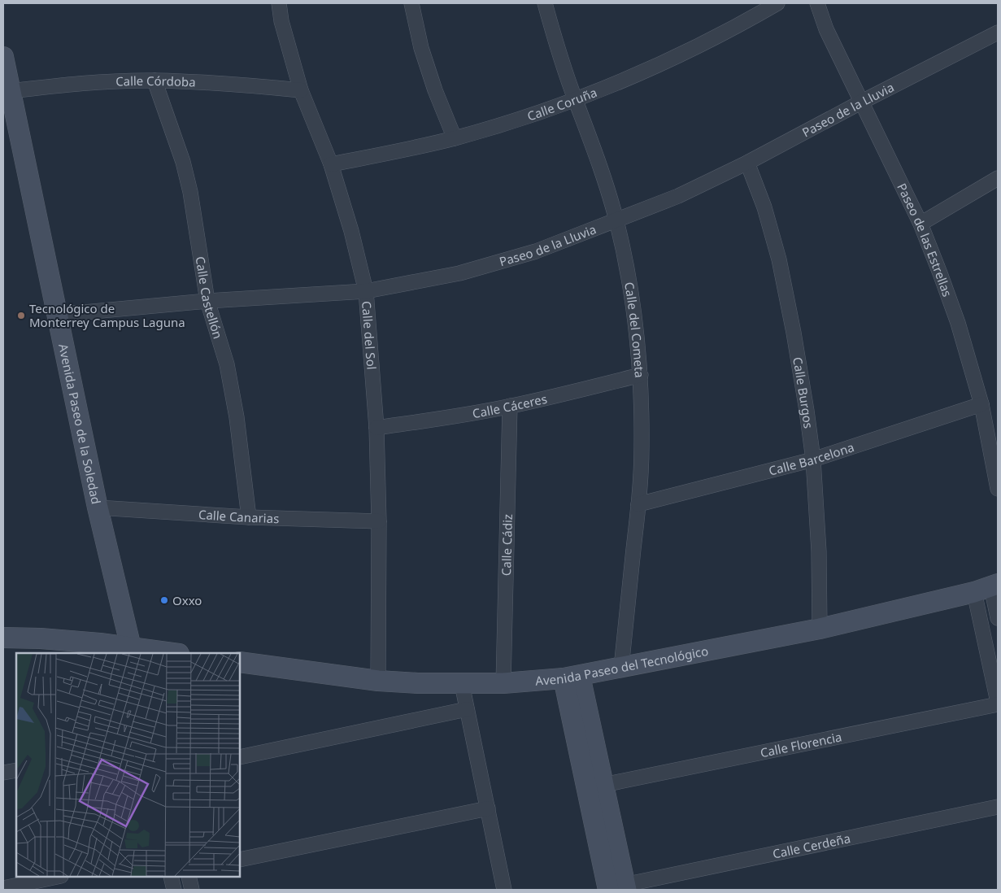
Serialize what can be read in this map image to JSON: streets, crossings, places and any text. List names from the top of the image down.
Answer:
{
  "streets": {
    "street": [
      "Calle Córdoba",
      "Calle Coruña",
      "Paseo de la Lluvia",
      "Paseo de las Estrellas",
      "Calle Castellón",
      "Calle del Cometa",
      "Calle del Sol",
      "Calle Burgos",
      "Calle Cáceres",
      "Avenida Paseo de la Soledad",
      "Calle Barcelona",
      "Calle Canarias",
      "Calle Cádiz",
      "Avenida Paseo del Tecnológico",
      "Calle Florencia",
      "Calle Cerdeña"
    ]
  },
  "crossings": [
    ["Calle Córdoba", "Calle Castellón"],
    ["Calle Córdoba", "Calle del Sol"],
    ["Calle Córdoba", "Avenida Paseo de la Soledad"],
    ["Calle Coruña", "Calle del Cometa"],
    ["Calle Coruña", "Calle del Sol"],
    ["Paseo de la Lluvia", "Paseo de las Estrellas"],
    ["Paseo de la Lluvia", "Calle Castellón"],
    ["Paseo de la Lluvia", "Calle del Cometa"],
    ["Paseo de la Lluvia", "Calle del Sol"],
    ["Paseo de la Lluvia", "Calle Burgos"],
    ["Paseo de la Lluvia", "Avenida Paseo de la Soledad"],
    ["Paseo de las Estrellas", "Calle Barcelona"],
    ["Calle Castellón", "Calle Canarias"],
    ["Calle del Cometa", "Calle Cáceres"],
    ["Calle del Cometa", "Calle Barcelona"],
    ["Calle del Cometa", "Avenida Paseo del Tecnológico"],
    ["Calle del Sol", "Calle Cáceres"],
    ["Calle del Sol", "Calle Canarias"],
    ["Calle del Sol", "Avenida Paseo del Tecnológico"],
    ["Calle Burgos", "Calle Barcelona"],
    ["Calle Burgos", "Avenida Paseo del Tecnológico"],
    ["Calle Cáceres", "Calle Cádiz"],
    ["Avenida Paseo de la Soledad", "Calle Canarias"],
    ["Calle Cádiz", "Avenida Paseo del Tecnológico"]
  ],
  "places": ["Tecnológico de Monterrey Campus Laguna", "Oxxo"]
}
